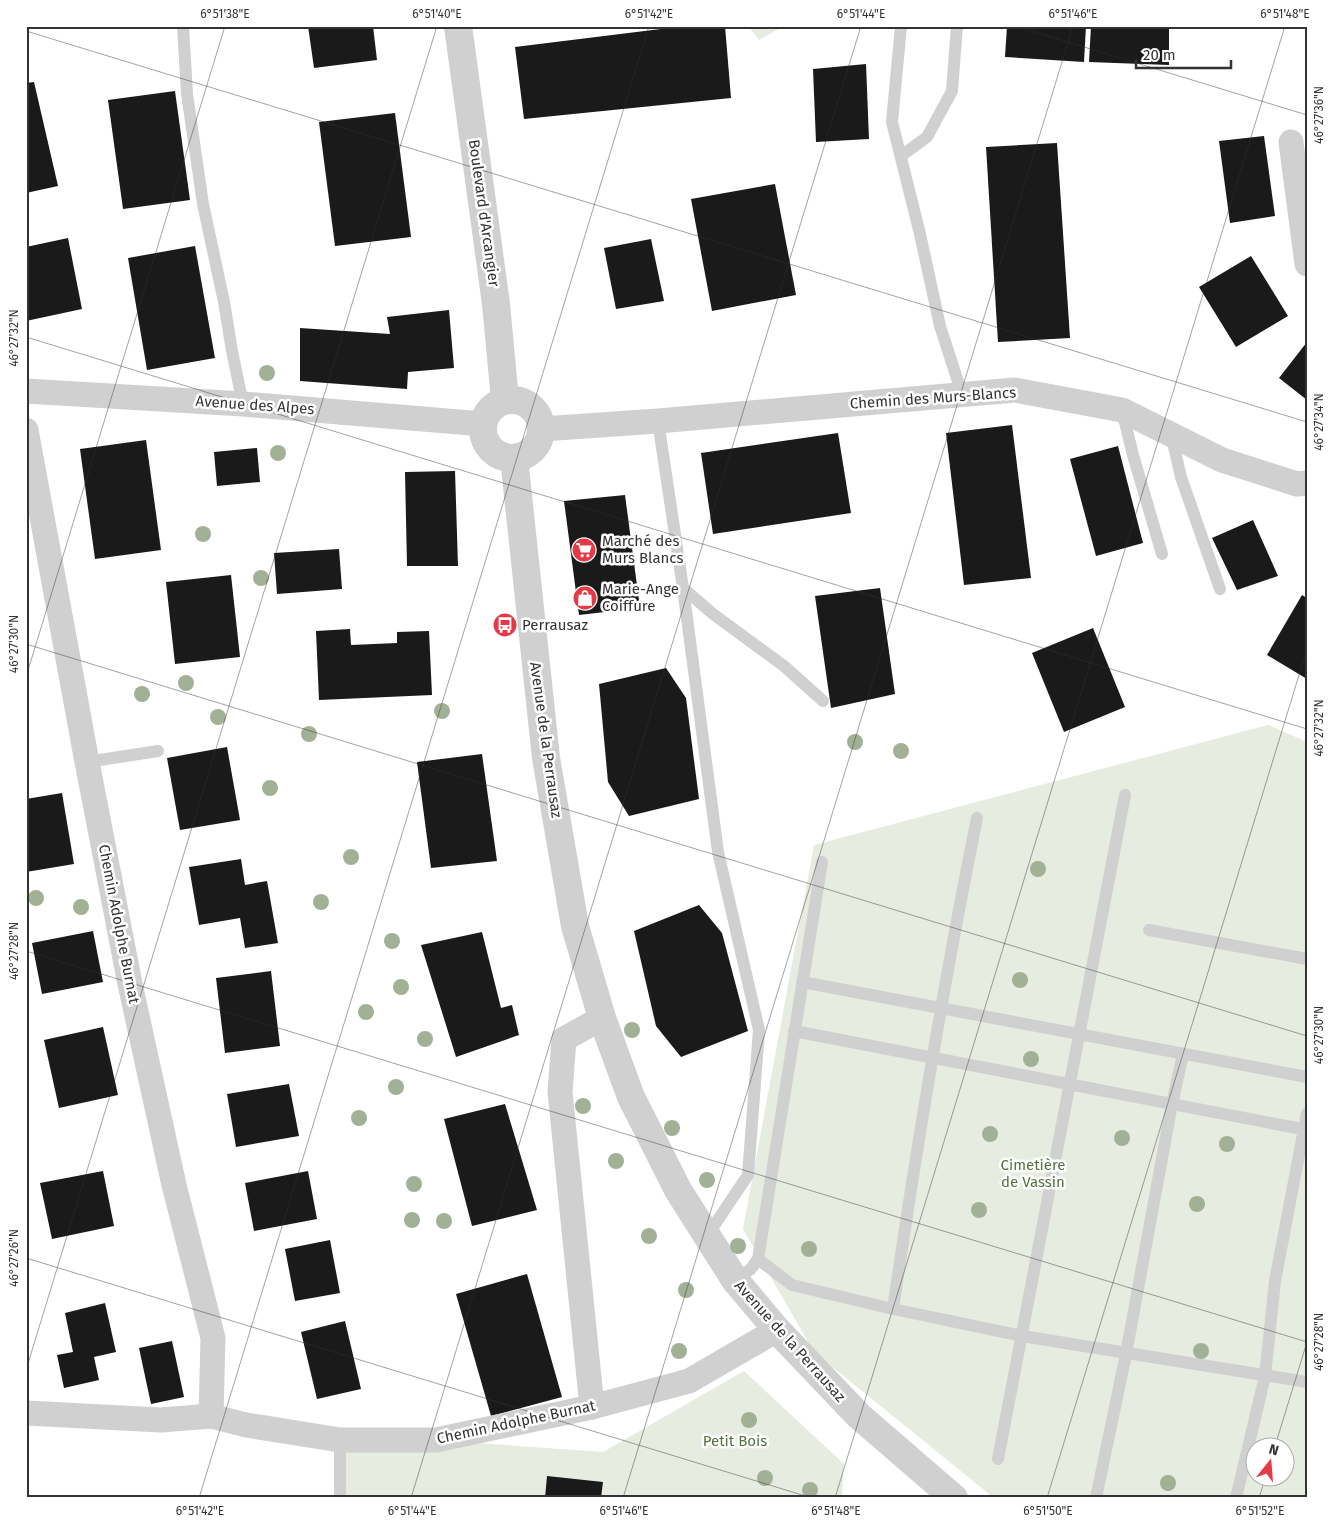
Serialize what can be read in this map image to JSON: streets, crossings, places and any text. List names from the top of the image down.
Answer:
{
  "streets": {
    "street": [
      "Boulevard d'Arcangier",
      "Chemin des Murs-Blancs",
      "Avenue des Alpes",
      "Avenue de la Perrausaz",
      "Chemin Adolphe Burnat"
    ]
  },
  "crossings": [
    ["Boulevard d'Arcangier", "Chemin des Murs-Blancs"],
    ["Boulevard d'Arcangier", "Avenue des Alpes"],
    ["Boulevard d'Arcangier", "Avenue de la Perrausaz"],
    ["Chemin des Murs-Blancs", "Avenue des Alpes"],
    ["Chemin des Murs-Blancs", "Avenue de la Perrausaz"],
    ["Avenue des Alpes", "Avenue de la Perrausaz"],
    ["Avenue de la Perrausaz", "Chemin Adolphe Burnat"]
  ],
  "parks": ["Cimetière de Vassin", "Petit Bois"],
  "places": {
    "supermarket": ["Marché des Murs Blancs"],
    "shop": ["Marie-Ange Coiffure"],
    "bus stop": ["Perrausaz"]
  },
  "scale_bar": "20 m",
  "north": "top",
  "coordinates": [
    "6°51'38\"E",
    "6°51'40\"E",
    "6°51'42\"E",
    "6°51'44\"E",
    "6°51'46\"E",
    "6°51'48\"E",
    "46°27'36\"N",
    "46°27'32\"N",
    "46°27'34\"N",
    "46°27'30\"N",
    "46°27'28\"N",
    "46°27'26\"N",
    "6°51'50\"E",
    "6°51'52\"E"
  ]
}
